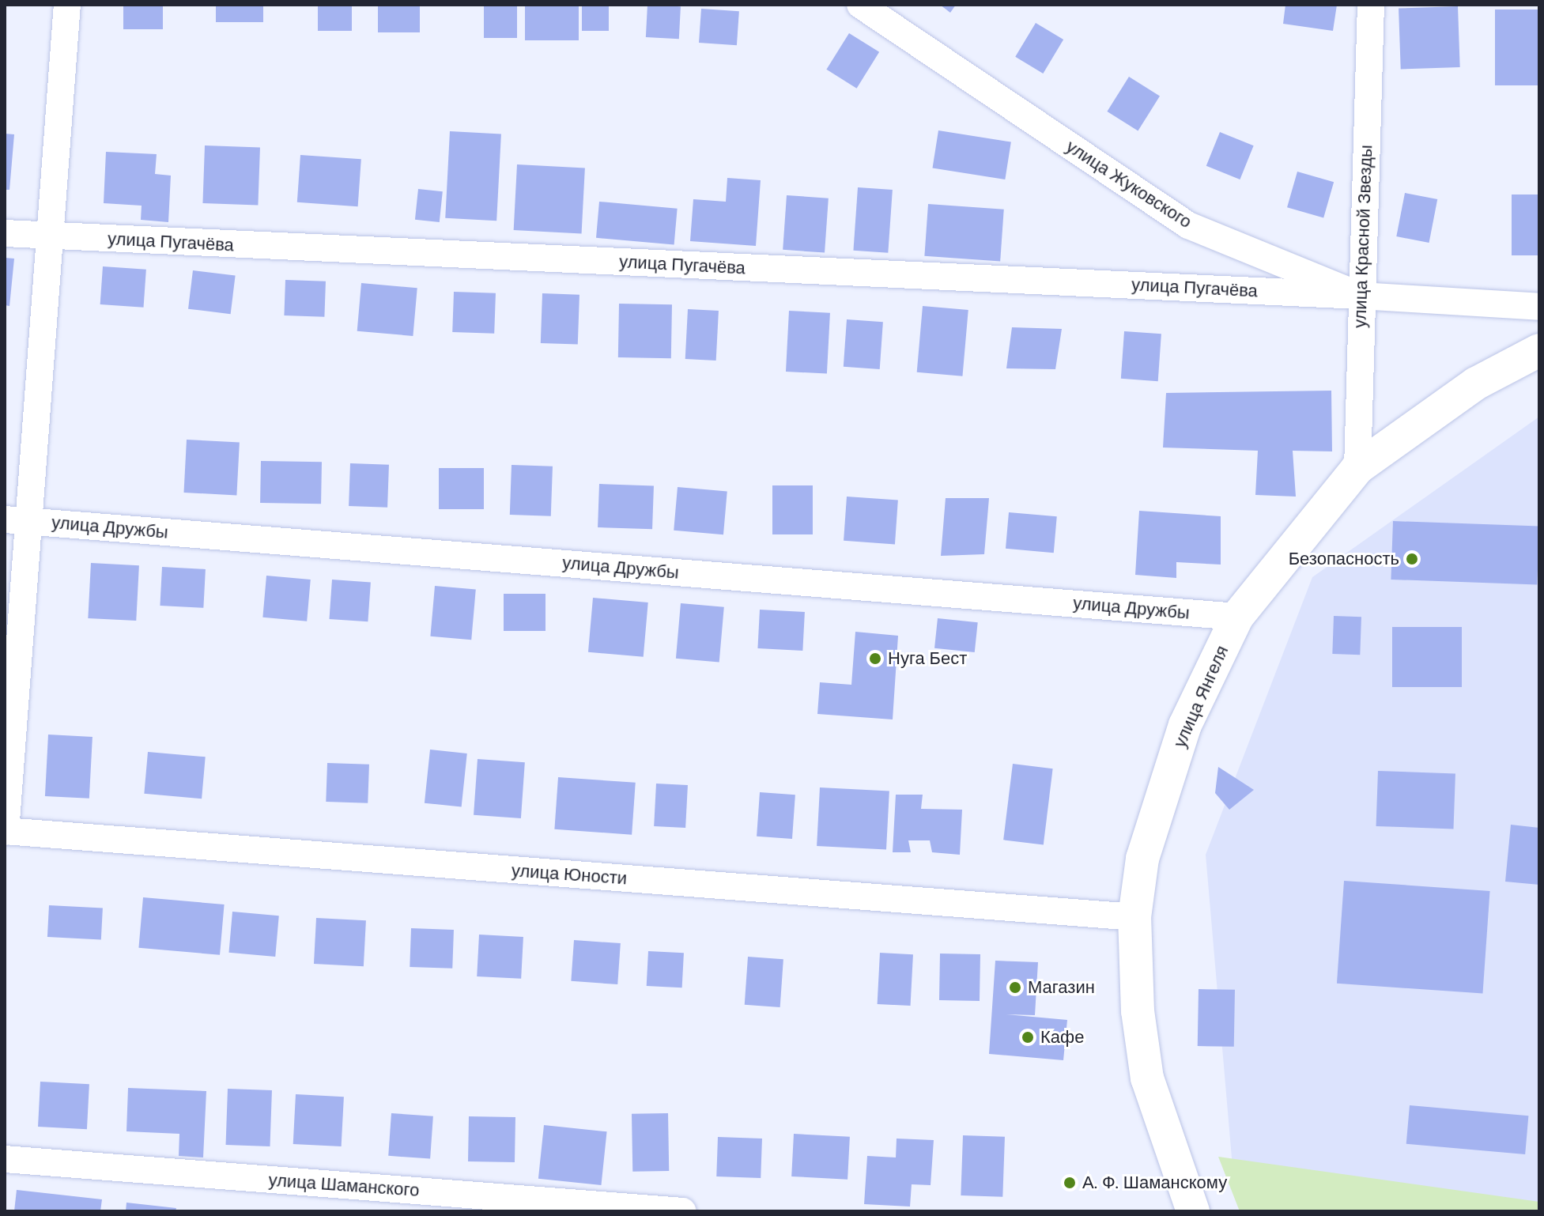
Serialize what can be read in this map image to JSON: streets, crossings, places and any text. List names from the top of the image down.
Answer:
{
  "streets": {
    "street": [
      "улица Жуковского",
      "улица Красной Звезды",
      "улица Пугачёва",
      "улица Дружбы",
      "улица Янгеля",
      "улица Юности",
      "улица Шаманского"
    ]
  },
  "crossings": [
    ["улица Жуковского", "улица Красной Звезды"],
    ["улица Жуковского", "улица Пугачёва"],
    ["улица Красной Звезды", "улица Пугачёва"],
    ["улица Красной Звезды", "улица Янгеля"],
    ["улица Дружбы", "улица Янгеля"],
    ["улица Янгеля", "улица Юности"]
  ],
  "places": [
    "Безопасность",
    "Нуга Бест",
    "Магазин",
    "Кафе",
    "А. Ф. Шаманскому"
  ]
}
